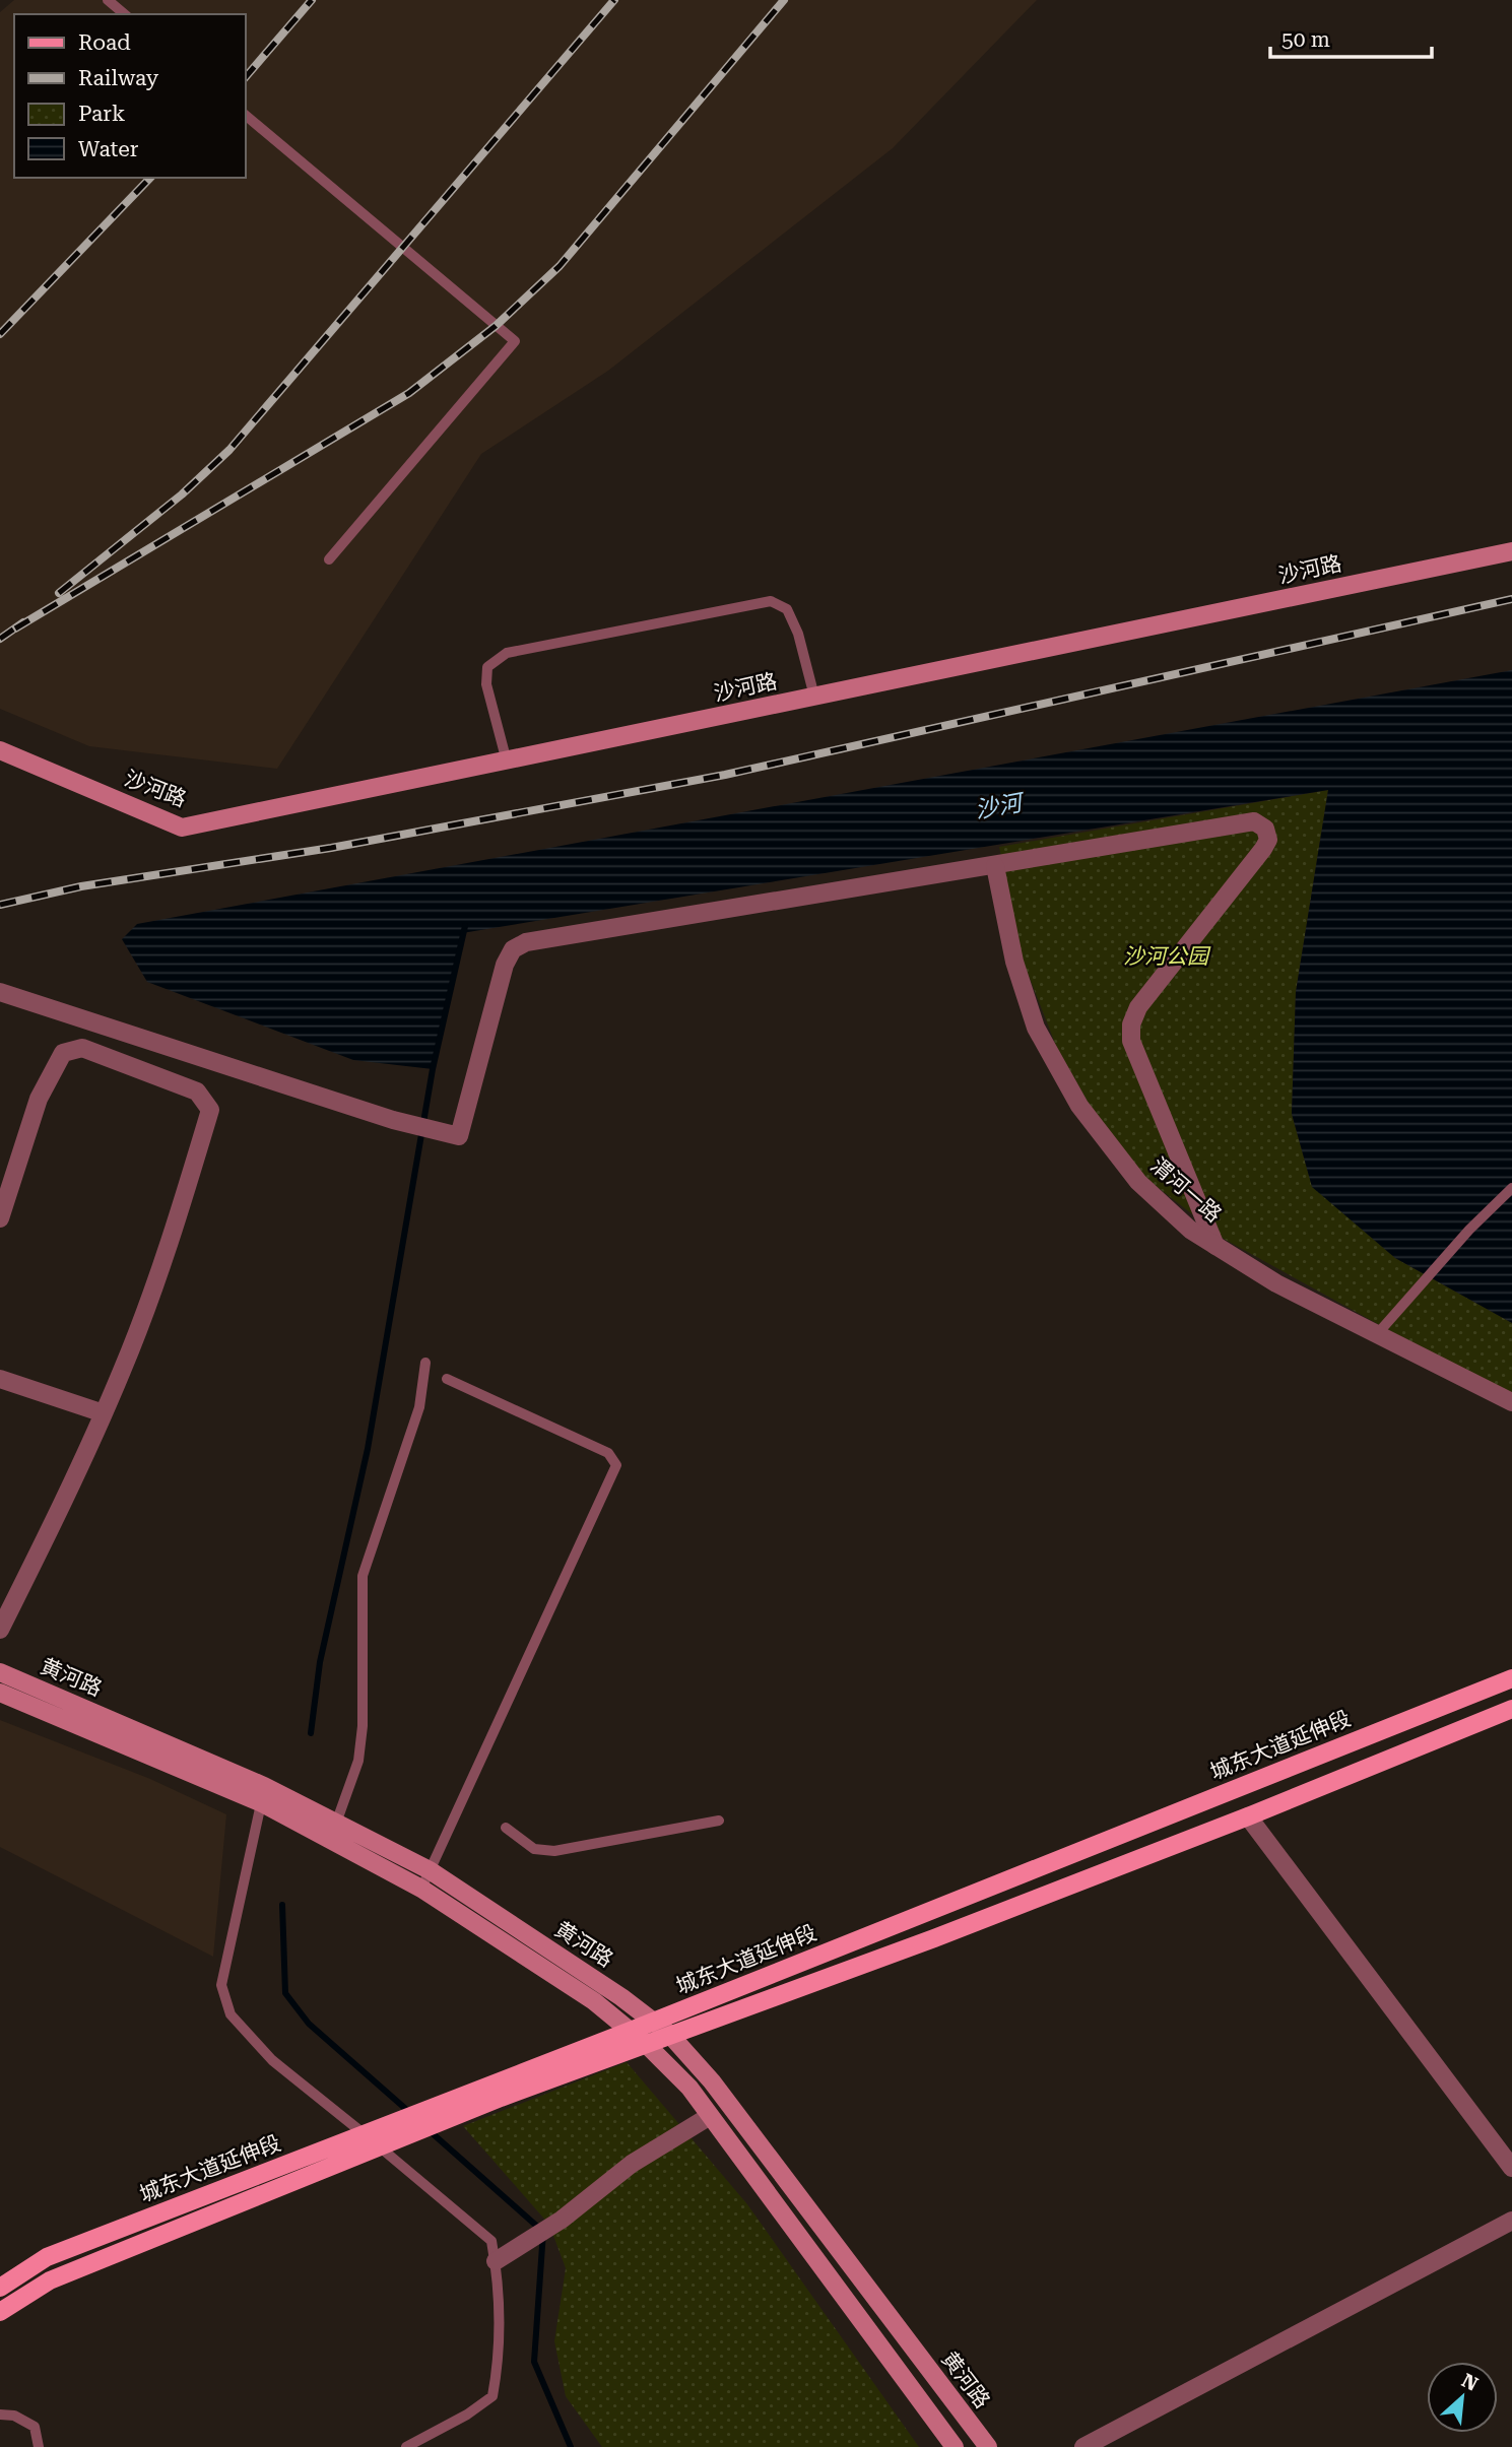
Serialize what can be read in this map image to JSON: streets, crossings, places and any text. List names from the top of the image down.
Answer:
{
  "streets": {
    "main road": ["沙河路", "黄河路", "城东大道延伸段"],
    "street": ["渭河一路"]
  },
  "crossings": [
    ["黄河路", "城东大道延伸段"]
  ],
  "water": ["沙河"],
  "parks": ["沙河公园"],
  "legend": [
    "Road",
    "Railway",
    "Park",
    "Water"
  ],
  "scale_bar": "50 m",
  "north": "top right"
}
